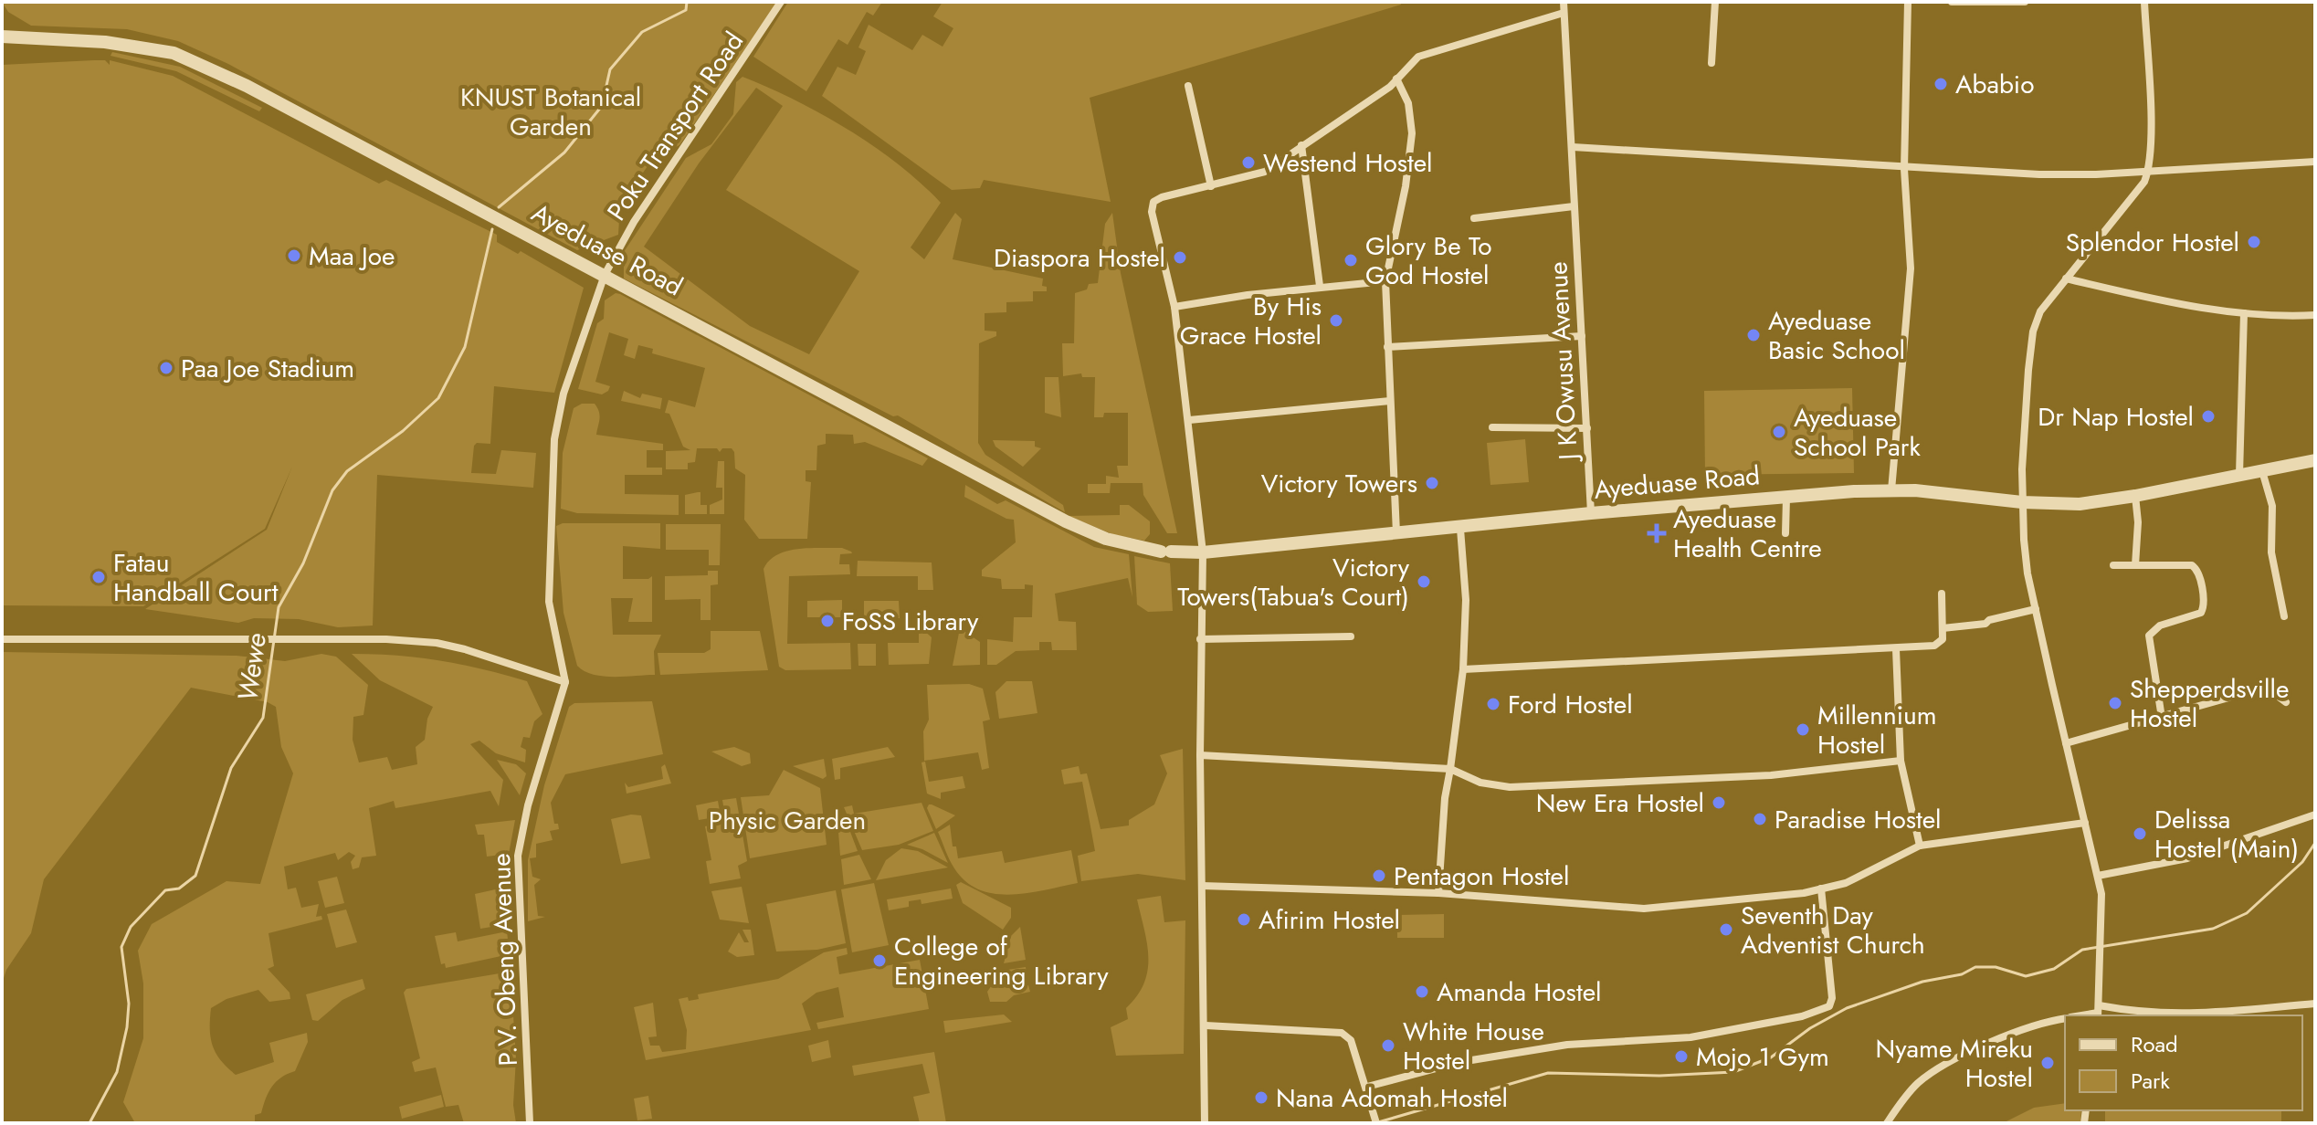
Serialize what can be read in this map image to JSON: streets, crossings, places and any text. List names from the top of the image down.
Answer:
{
  "streets": {
    "street": [
      "Poku Transport Road",
      "Ayeduase Road",
      "J K Owusu Avenue",
      "P.V. Obeng Avenue"
    ]
  },
  "crossings": [
    ["Poku Transport Road", "Ayeduase Road"],
    ["Poku Transport Road", "P.V. Obeng Avenue"],
    ["Ayeduase Road", "J K Owusu Avenue"],
    ["Ayeduase Road", "P.V. Obeng Avenue"]
  ],
  "water": ["Wewe"],
  "parks": ["KNUST Botanical Garden", "Physic Garden"],
  "places": {
    "other": [
      "Ababio",
      "Westend Hostel",
      "Splendor Hostel",
      "Maa Joe",
      "Diaspora Hostel",
      "Glory Be To God Hostel",
      "By His Grace Hostel",
      "Ayeduase Basic School",
      "Paa Joe Stadium",
      "Dr Nap Hostel",
      "Ayeduase School Park",
      "Victory Towers",
      "Fatau Handball Court",
      "Victory Towers(Tabua's Court)",
      "FoSS Library",
      "Shepperdsville Hostel",
      "Ford Hostel",
      "Millennium Hostel",
      "New Era Hostel",
      "Paradise Hostel",
      "Delissa Hostel (Main)",
      "Pentagon Hostel",
      "Afirim Hostel",
      "Seventh Day Adventist Church",
      "College of Engineering Library",
      "Amanda Hostel",
      "White House Hostel",
      "Mojo 1 Gym",
      "Nyame Mireku Hostel",
      "Nana Adomah Hostel"
    ],
    "health": ["Ayeduase Health Centre"]
  },
  "legend": ["Road", "Park"]
}
